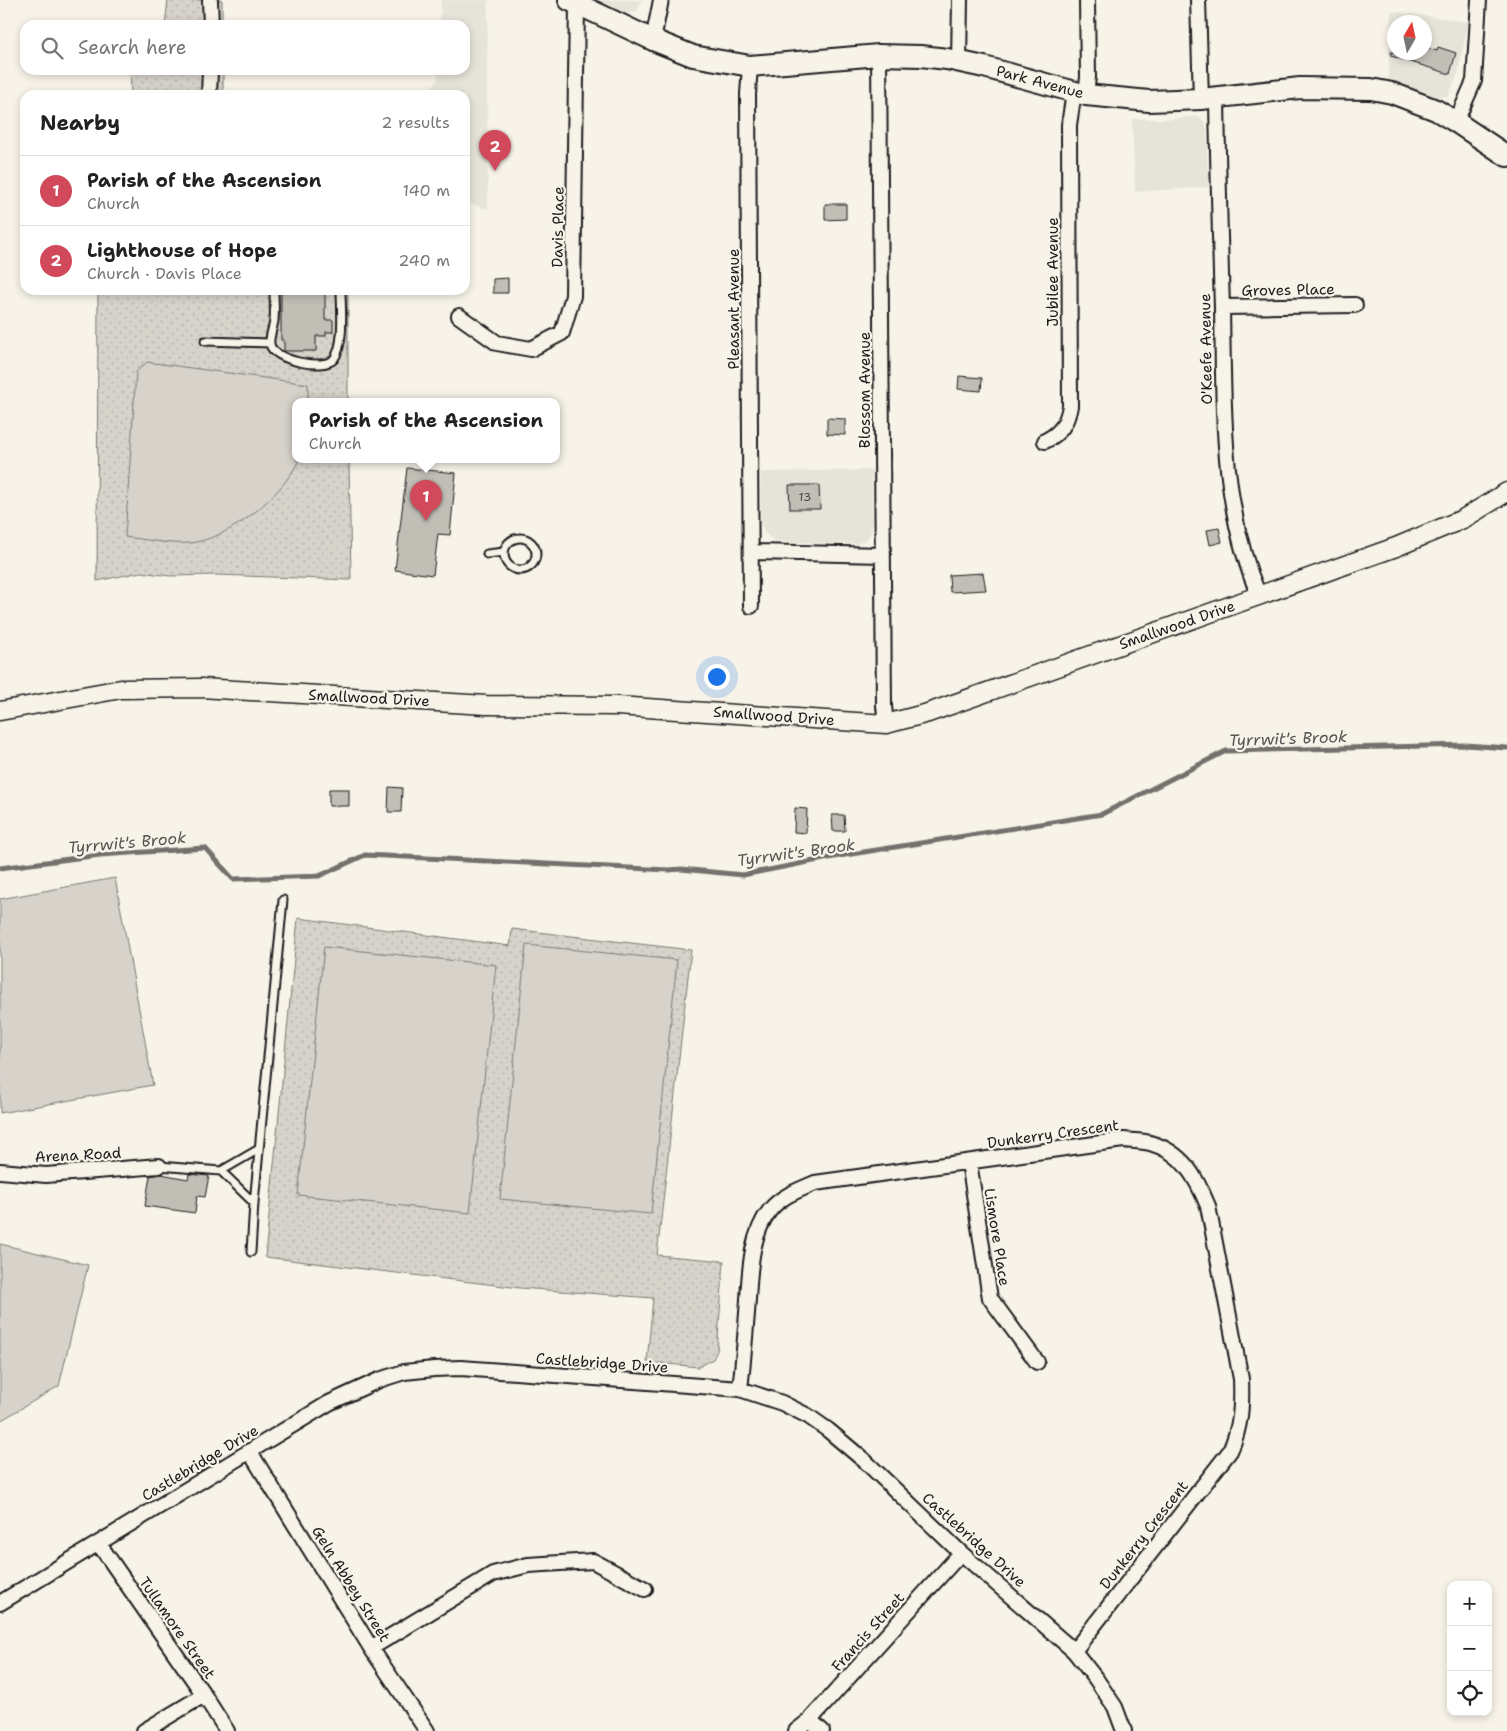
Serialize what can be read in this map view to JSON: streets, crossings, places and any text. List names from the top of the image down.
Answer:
{
  "streets": {
    "main road": ["Park Avenue"],
    "street": [
      "Davis Place",
      "Jubilee Avenue",
      "Groves Place",
      "Pleasant Avenue",
      "O'Keefe Avenue",
      "Blossom Avenue",
      "Smallwood Drive",
      "Dunkerry Crescent",
      "Arena Road",
      "Lismore Place",
      "Castlebridge Drive",
      "Geln Abbey Street",
      "Tullamore Street",
      "Francis Street"
    ]
  },
  "crossings": [
    ["Park Avenue", "Davis Place"],
    ["Park Avenue", "Jubilee Avenue"],
    ["Park Avenue", "Pleasant Avenue"],
    ["Park Avenue", "O'Keefe Avenue"],
    ["Park Avenue", "Blossom Avenue"],
    ["Groves Place", "O'Keefe Avenue"],
    ["O'Keefe Avenue", "Smallwood Drive"],
    ["Blossom Avenue", "Smallwood Drive"],
    ["Dunkerry Crescent", "Lismore Place"],
    ["Dunkerry Crescent", "Castlebridge Drive"],
    ["Castlebridge Drive", "Geln Abbey Street"],
    ["Castlebridge Drive", "Tullamore Street"],
    ["Castlebridge Drive", "Francis Street"]
  ],
  "water": ["Tyrrwit's Brook"],
  "house_numbers": ["13"],
  "north": "top",
  "page": {
    "search": "Search here",
    "heading": ["Nearby", "2 results"],
    "pins": ["2", "1"],
    "list": [
      {
        "mark": "1",
        "name": "Parish of the Ascension",
        "note": "Church",
        "value": "140 m"
      },
      {
        "mark": "2",
        "name": "Lighthouse of Hope",
        "note": "Church · Davis Place",
        "value": "240 m"
      }
    ],
    "popup": ["Parish of the Ascension", "Church"],
    "map_buttons": ["+", "−"]
  }
}
